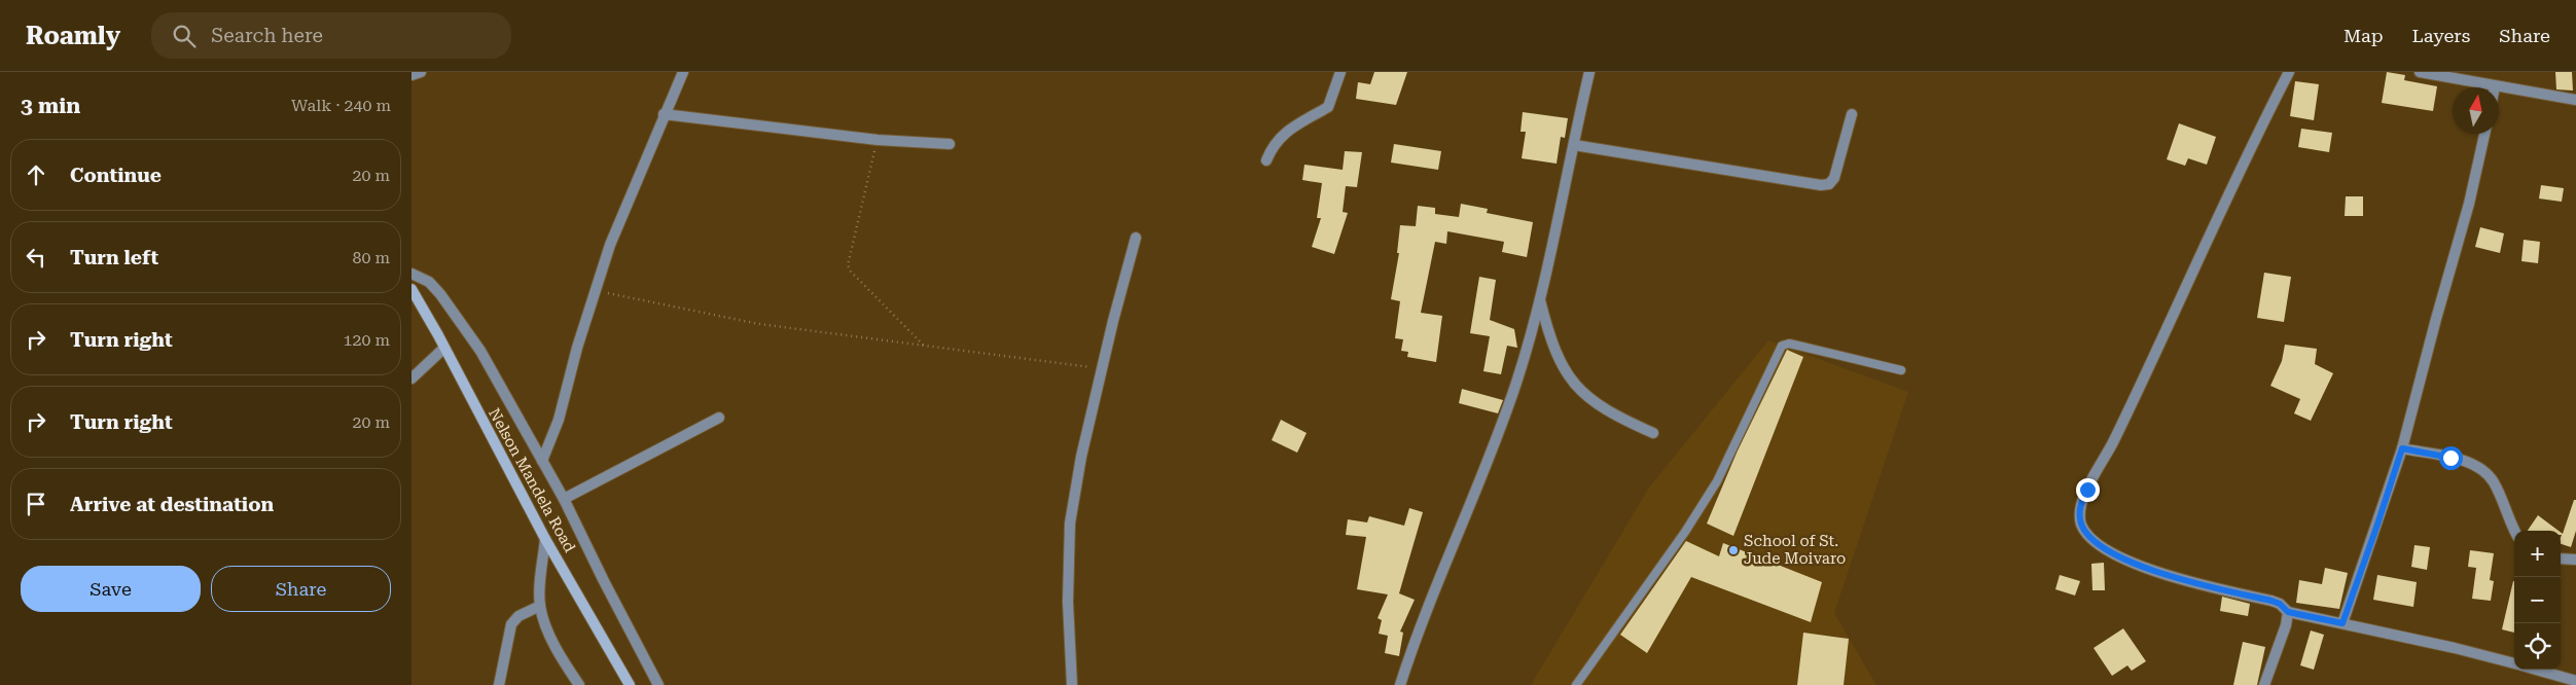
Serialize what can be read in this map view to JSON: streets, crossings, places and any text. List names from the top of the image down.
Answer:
{
  "streets": {
    "main road": ["Nelson Mandela Road"]
  },
  "places": ["School of St. Jude Moivaro"],
  "north": "top",
  "page": {
    "header": "Roamly",
    "search": "Search here",
    "nav": ["Map", "Layers", "Share"],
    "heading": ["3 min", "Walk · 240 m"],
    "list": [
      ["Continue", "20 m"],
      ["Turn left", "80 m"],
      ["Turn right", "120 m"],
      ["Turn right", "20 m"],
      "Arrive at destination"
    ],
    "map_buttons": ["+", "−"],
    "buttons": ["Save", "Share"]
  }
}
